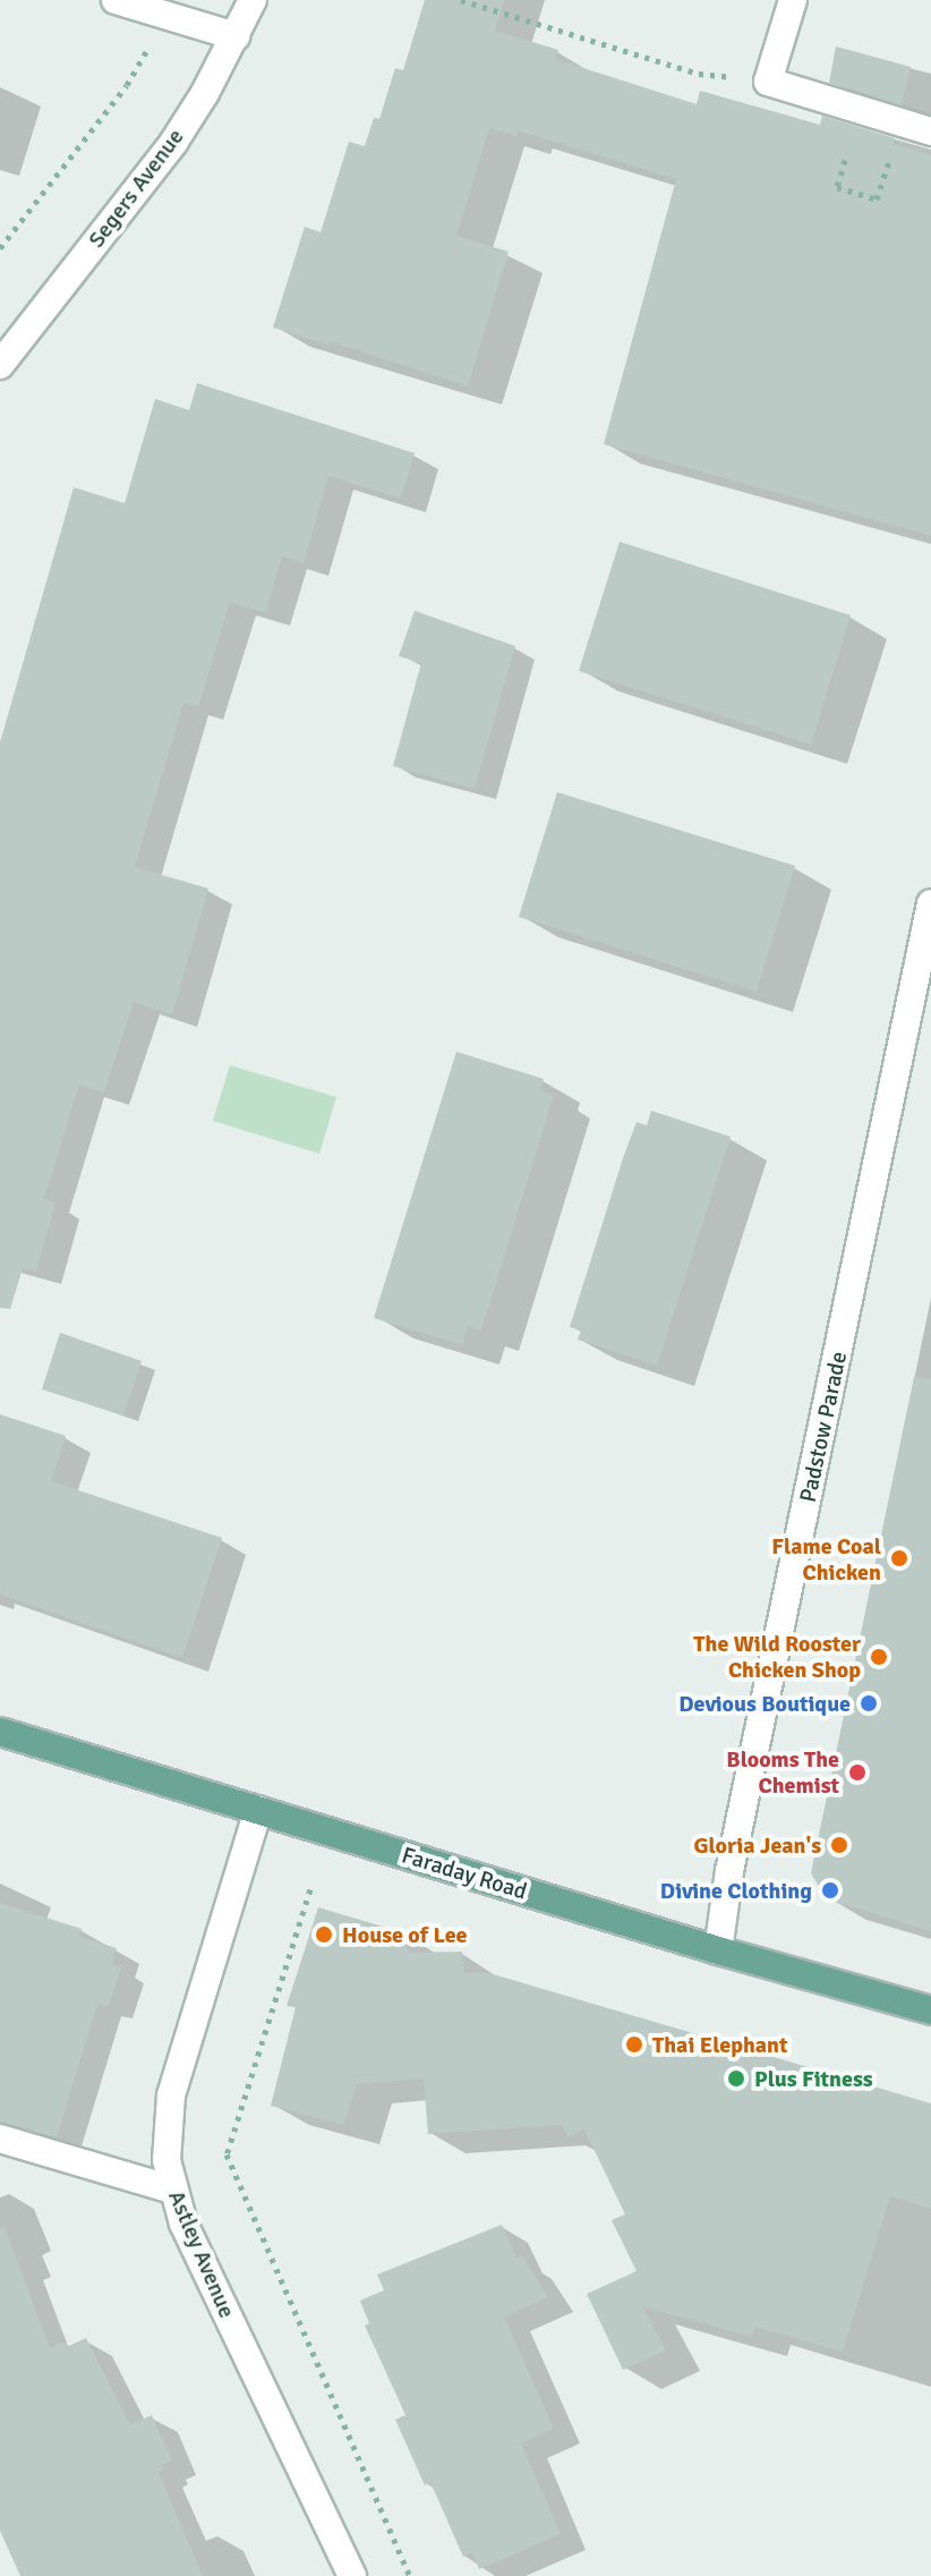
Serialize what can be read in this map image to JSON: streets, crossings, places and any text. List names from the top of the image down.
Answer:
{
  "streets": {
    "main road": ["Faraday Road"],
    "street": ["Segers Avenue", "Padstow Parade", "Astley Avenue"]
  },
  "crossings": [
    ["Padstow Parade", "Faraday Road"],
    ["Faraday Road", "Astley Avenue"]
  ],
  "places": [
    "Flame Coal Chicken",
    "The Wild Rooster Chicken Shop",
    "Devious Boutique",
    "Blooms The Chemist",
    "Gloria Jean's",
    "Divine Clothing",
    "House of Lee",
    "Thai Elephant",
    "Plus Fitness"
  ]
}
